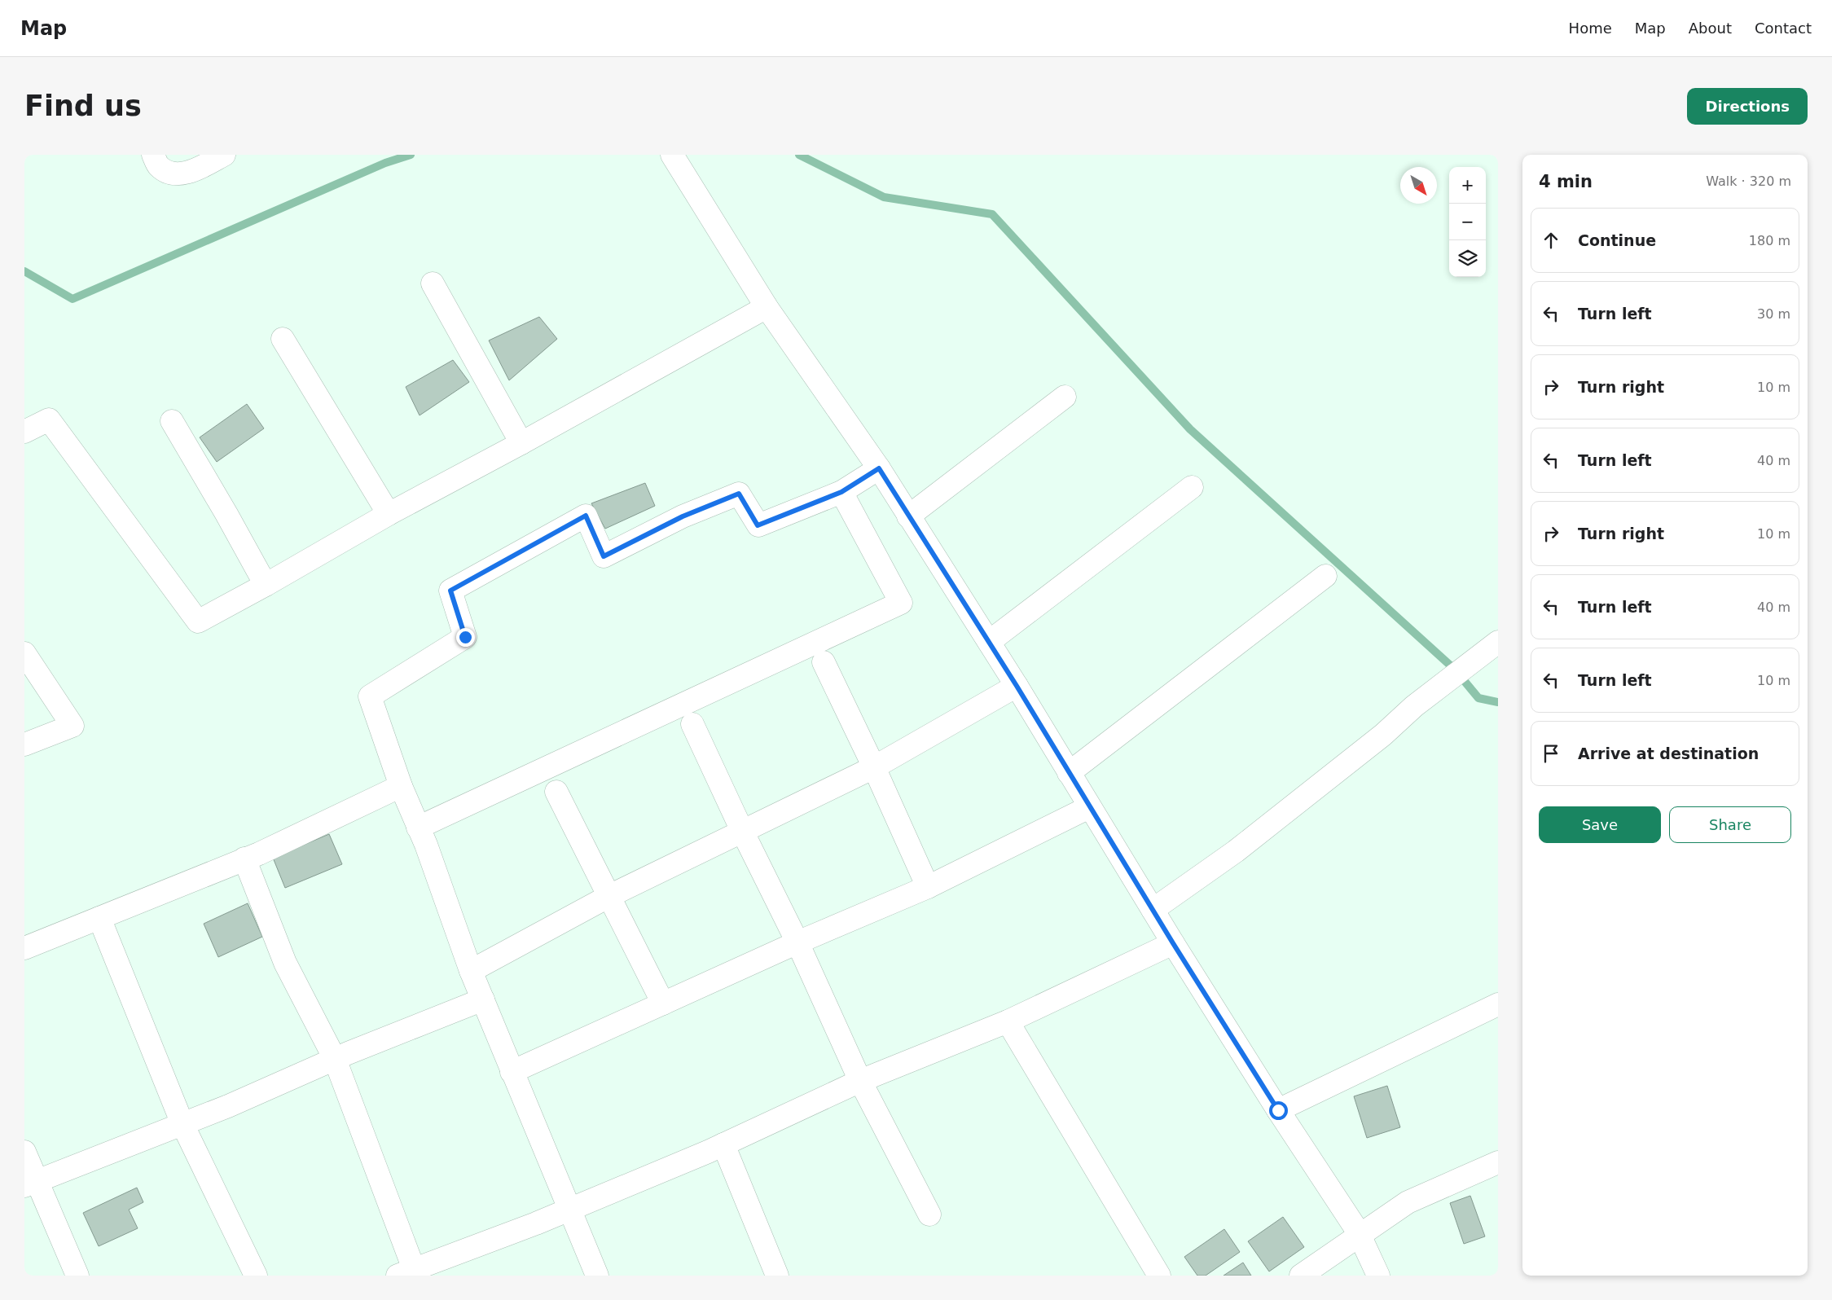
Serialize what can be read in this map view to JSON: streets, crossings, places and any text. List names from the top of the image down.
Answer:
{
  "north": "bottom right",
  "page": {
    "header": "Map",
    "nav": [
      "Home",
      "Map",
      "About",
      "Contact"
    ],
    "buttons": [
      "Directions",
      ["Save", "Share"]
    ],
    "title": "Find us",
    "heading": ["4 min", "Walk · 320 m"],
    "map_buttons": ["+", "−"],
    "list": [
      ["Continue", "180 m"],
      ["Turn left", "30 m"],
      ["Turn right", "10 m"],
      ["Turn left", "40 m"],
      ["Turn right", "10 m"],
      ["Turn left", "40 m"],
      ["Turn left", "10 m"],
      "Arrive at destination"
    ]
  }
}
